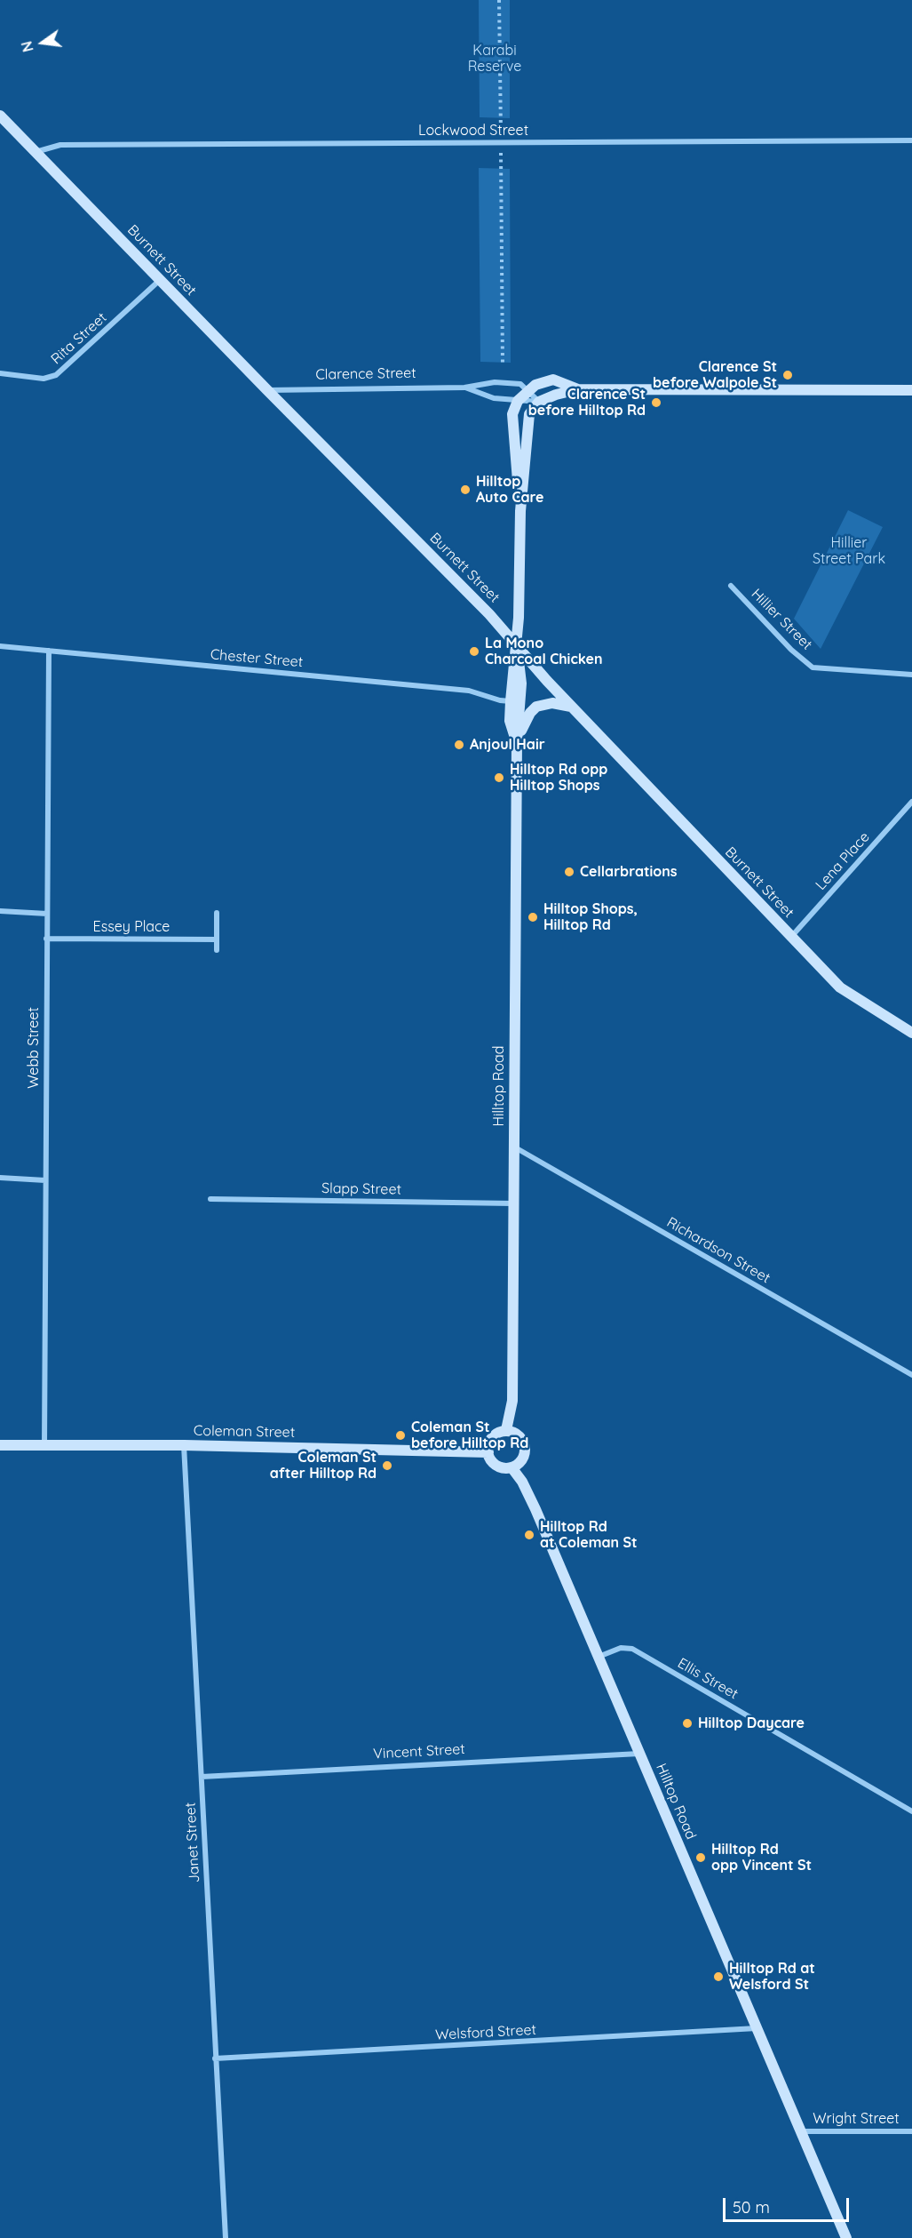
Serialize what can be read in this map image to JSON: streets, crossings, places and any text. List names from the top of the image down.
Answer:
{
  "streets": {
    "street": [
      "Lockwood Street",
      "Burnett Street",
      "Rita Street",
      "Clarence Street",
      "Hillier Street",
      "Chester Street",
      "Lena Place",
      "Essey Place",
      "Webb Street",
      "Hilltop Road",
      "Slapp Street",
      "Richardson Street",
      "Coleman Street",
      "Ellis Street",
      "Vincent Street",
      "Janet Street",
      "Welsford Street",
      "Wright Street"
    ]
  },
  "crossings": [
    ["Lockwood Street", "Burnett Street"],
    ["Burnett Street", "Rita Street"],
    ["Burnett Street", "Clarence Street"],
    ["Burnett Street", "Lena Place"],
    ["Burnett Street", "Hilltop Road"],
    ["Clarence Street", "Hilltop Road"],
    ["Chester Street", "Webb Street"],
    ["Chester Street", "Hilltop Road"],
    ["Essey Place", "Webb Street"],
    ["Webb Street", "Coleman Street"],
    ["Hilltop Road", "Slapp Street"],
    ["Hilltop Road", "Richardson Street"],
    ["Hilltop Road", "Coleman Street"],
    ["Hilltop Road", "Ellis Street"],
    ["Hilltop Road", "Vincent Street"],
    ["Hilltop Road", "Welsford Street"],
    ["Hilltop Road", "Wright Street"],
    ["Coleman Street", "Janet Street"],
    ["Vincent Street", "Janet Street"],
    ["Janet Street", "Welsford Street"]
  ],
  "parks": ["Karabi Reserve", "Hillier Street Park"],
  "places": [
    "Clarence St before Walpole St",
    "Clarence St before Hilltop Rd",
    "Hilltop Auto Care",
    "La Mono Charcoal Chicken",
    "Anjoul Hair",
    "Hilltop Rd opp Hilltop Shops",
    "Cellarbrations",
    "Hilltop Shops, Hilltop Rd",
    "Coleman St before Hilltop Rd",
    "Coleman St after Hilltop Rd",
    "Hilltop Rd at Coleman St",
    "Hilltop Daycare",
    "Hilltop Rd opp Vincent St",
    "Hilltop Rd at Welsford St"
  ],
  "scale_bar": "50 m",
  "north": "left"
}
